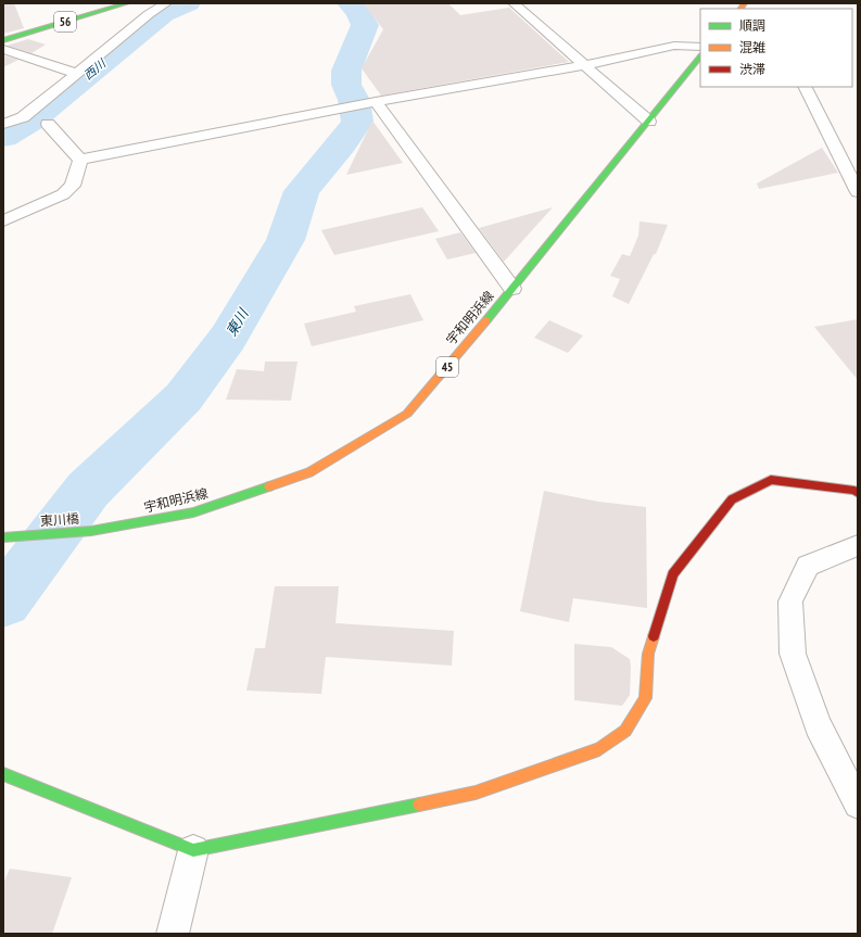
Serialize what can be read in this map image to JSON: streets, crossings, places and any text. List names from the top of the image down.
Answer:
{
  "streets": {
    "main road": [
      "56",
      "宇和明浜線",
      "45",
      "東川橋"
    ]
  },
  "crossings": [
    ["宇和明浜線", "東川橋"]
  ],
  "water": ["西川", "東川"],
  "legend": ["順調", "混雑", "渋滞"]
}
